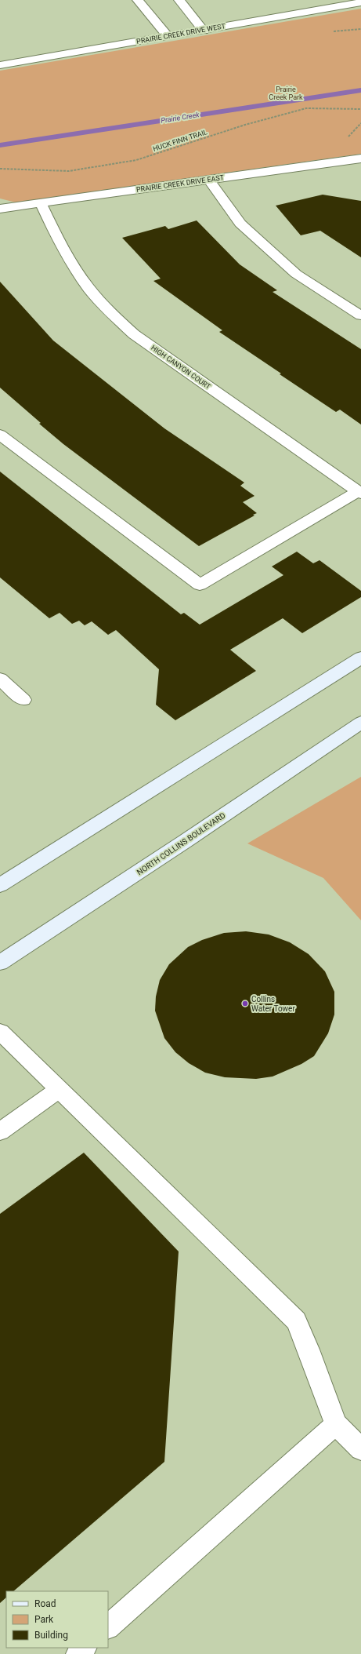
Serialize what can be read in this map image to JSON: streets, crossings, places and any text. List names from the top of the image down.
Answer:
{
  "streets": {
    "main road": ["NORTH COLLINS BOULEVARD"],
    "street": ["PRAIRIE CREEK DRIVE WEST", "PRAIRIE CREEK DRIVE EAST", "HIGH CANYON COURT"],
    "path": ["HUCK FINN TRAIL"]
  },
  "crossings": [
    ["PRAIRIE CREEK DRIVE EAST", "HIGH CANYON COURT"]
  ],
  "water": ["Prairie Creek"],
  "parks": ["Prairie Creek Park"],
  "places": ["Collins Water Tower"],
  "legend": ["Road", "Park", "Building"]
}
